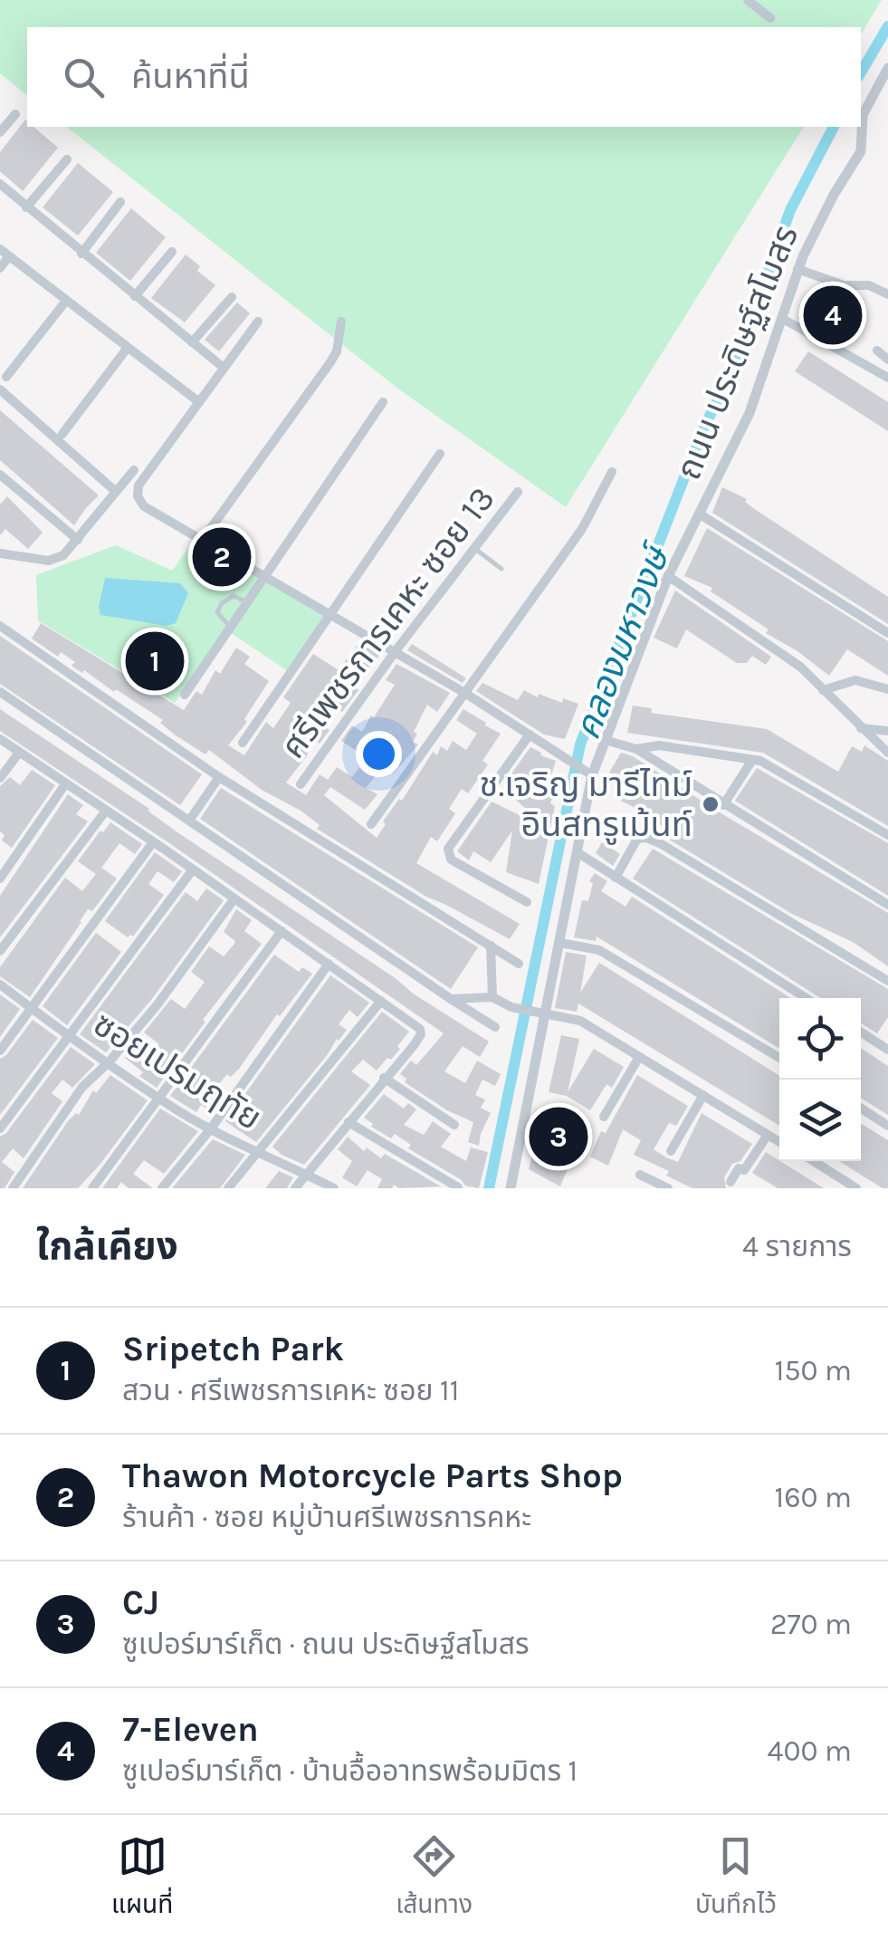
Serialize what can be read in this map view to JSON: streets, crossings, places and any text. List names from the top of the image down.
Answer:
{
  "streets": {
    "street": ["ถนน ประดิษฐ์สโมสร", "ศรีเพชรการเคหะ ซอย 13", "ซอยเปรมฤทัย"]
  },
  "water": ["คลองมหาวงษ์"],
  "places": ["ช.เจริญ มารีไทม์ อินสทรูเม้นท์"],
  "page": {
    "search": "ค้นหาที่นี่",
    "pins": [
      "4",
      "2",
      "1",
      "3"
    ],
    "heading": ["ใกล้เคียง", "4 รายการ"],
    "list": [
      {
        "mark": "1",
        "name": "Sripetch Park",
        "note": "สวน · ศรีเพชรการเคหะ ซอย 11",
        "value": "150 m"
      },
      {
        "mark": "2",
        "name": "Thawon Motorcycle Parts Shop",
        "note": "ร้านค้า · ซอย หมู่บ้านศรีเพชรการคหะ",
        "value": "160 m"
      },
      {
        "mark": "3",
        "name": "CJ",
        "note": "ซูเปอร์มาร์เก็ต · ถนน ประดิษฐ์สโมสร",
        "value": "270 m"
      },
      {
        "mark": "4",
        "name": "7-Eleven",
        "note": "ซูเปอร์มาร์เก็ต · บ้านอื้ออาทรพร้อมมิตร 1",
        "value": "400 m"
      }
    ],
    "nav": ["แผนที่", "เส้นทาง", "บันทึกไว้"]
  }
}
